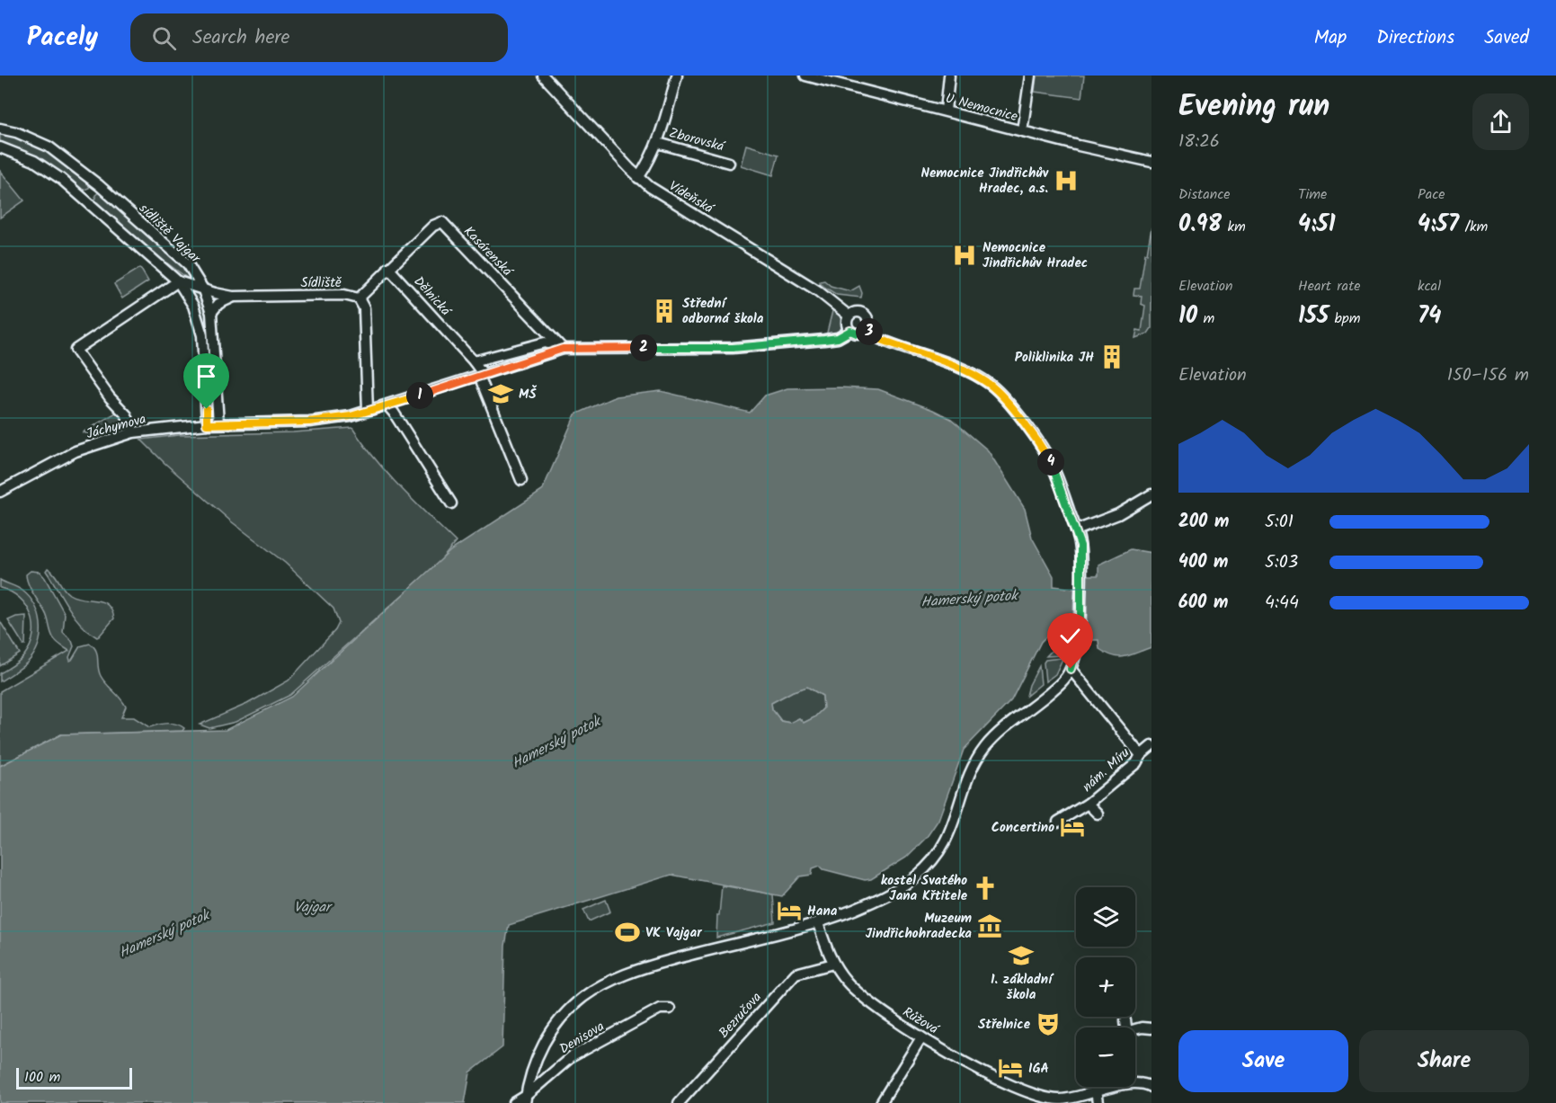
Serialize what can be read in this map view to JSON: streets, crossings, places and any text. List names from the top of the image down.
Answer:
{
  "streets": {
    "street": [
      "U Nemocnice",
      "Zborovská",
      "Vídeňská",
      "sídliště Vajgar",
      "Kasárenská",
      "Sídliště",
      "Dělnická",
      "Jáchymova",
      "nám. Míru",
      "Bezručova",
      "Růžová",
      "Denisova"
    ]
  },
  "crossings": [
    ["Zborovská", "Vídeňská"],
    ["Vídeňská", "Jáchymova"],
    ["sídliště Vajgar", "Sídliště"],
    ["sídliště Vajgar", "Jáchymova"],
    ["Kasárenská", "Dělnická"],
    ["Kasárenská", "Jáchymova"],
    ["Sídliště", "Jáchymova"],
    ["Dělnická", "Jáchymova"],
    ["Bezručova", "Růžová"]
  ],
  "water": ["Hamerský potok", "Vajgar"],
  "places": {
    "hospital": ["Nemocnice Jindřichův Hradec, a.s.", "Nemocnice Jindřichův Hradec"],
    "building": ["Střední odborná škola", "Poliklinika JH"],
    "school or university": ["MŠ", "1. základní škola"],
    "hotel": ["Concertino", "Hana", "IGA"],
    "church": ["kostel Svatého Jana Křtitele"],
    "museum": ["Muzeum Jindřichohradecka"],
    "sports": ["VK Vajgar"],
    "theatre": ["Střelnice"]
  },
  "scale_bar": "100 m",
  "page": {
    "header": "Pacely",
    "search": "Search here",
    "nav": ["Map", "Directions", "Saved"],
    "heading": ["Evening run", "18:26"],
    "stats": [
      ["Distance", "0.98 km"],
      ["Time", "4:51"],
      ["Pace", "4:57 /km"],
      ["Elevation", "10 m"],
      ["Heart rate", "155 bpm"],
      ["kcal", "74"]
    ],
    "pins": [
      "3",
      "2",
      "1",
      "4"
    ],
    "chart": ["Elevation", "150–156 m"],
    "list": [
      {
        "name": "200 m",
        "note": "5:01"
      },
      {
        "name": "400 m",
        "note": "5:03"
      },
      {
        "name": "600 m",
        "note": "4:44"
      }
    ],
    "map_buttons": ["+", "−"],
    "buttons": ["Save", "Share"],
    "scale": "100 m"
  }
}
